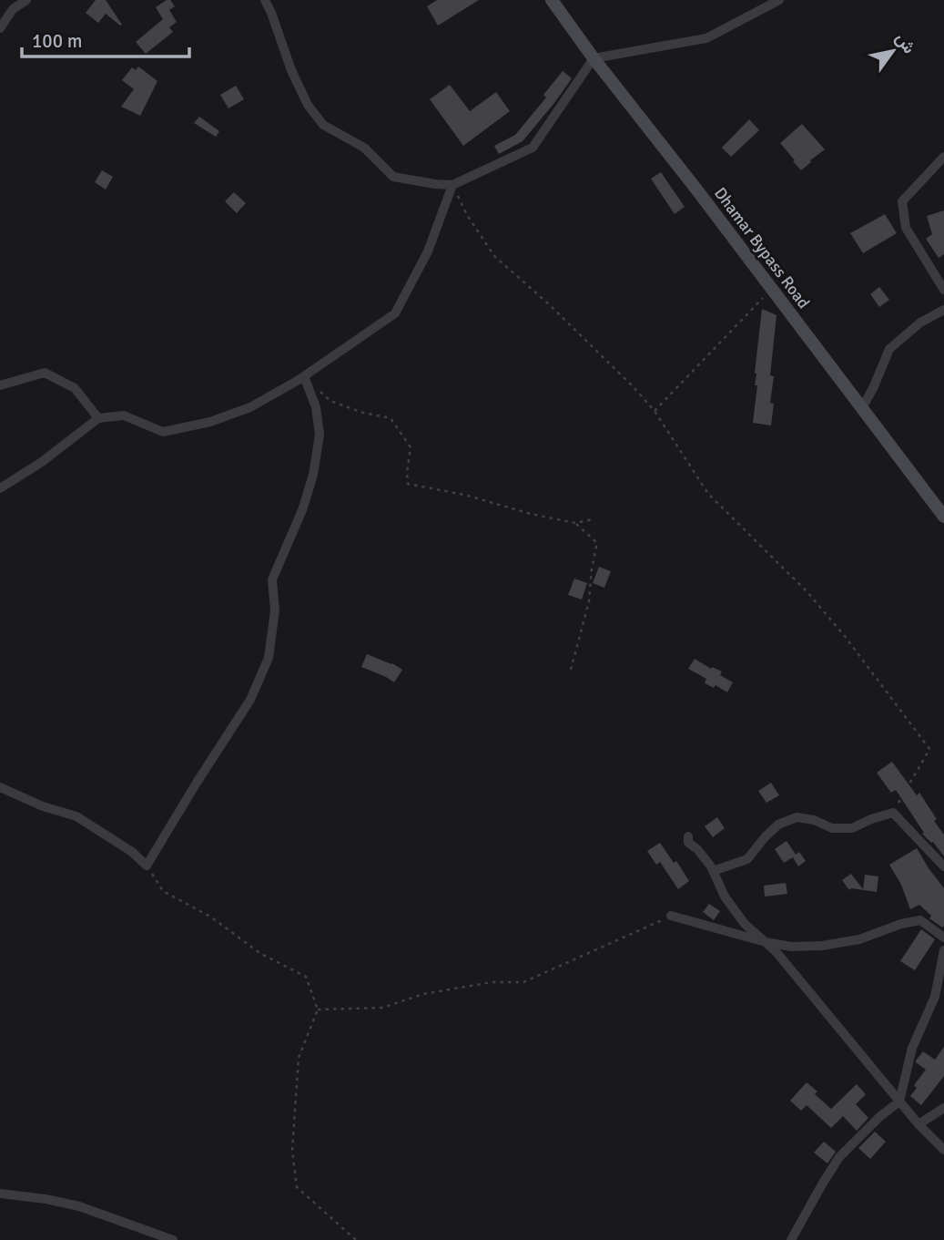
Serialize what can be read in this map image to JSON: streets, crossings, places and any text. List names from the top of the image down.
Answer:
{
  "streets": {
    "main road": ["Dhamar Bypass Road"]
  },
  "scale_bar": "100 m",
  "north": "top right"
}
